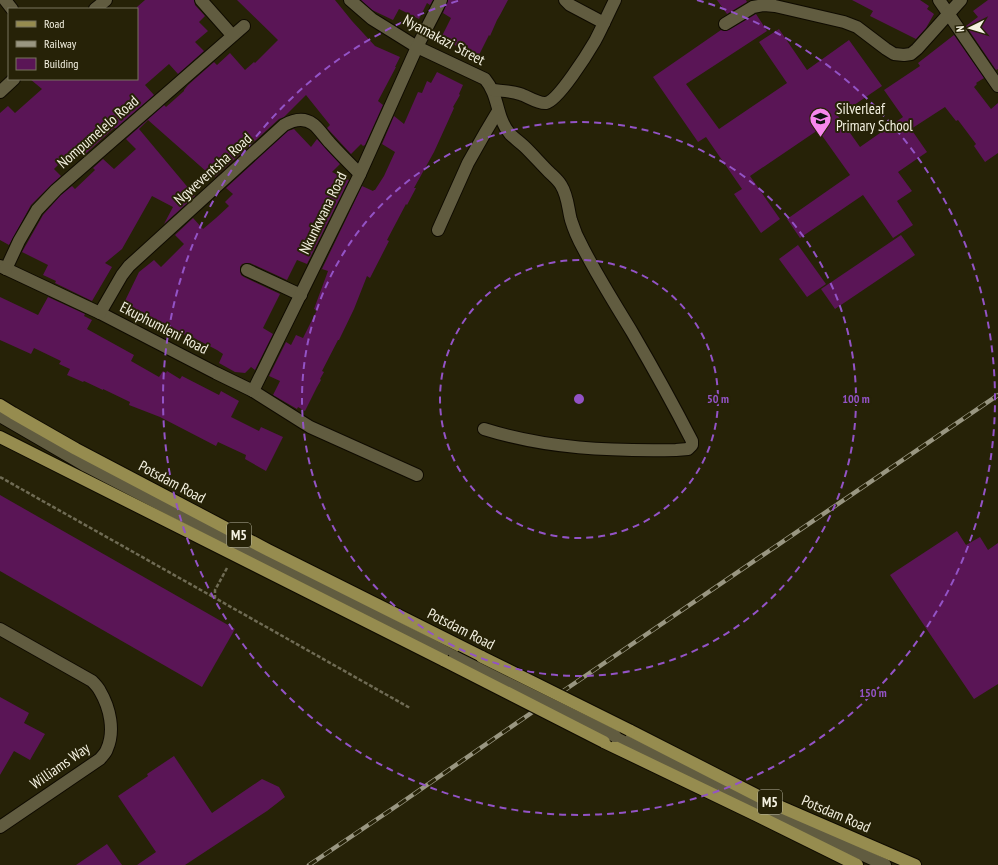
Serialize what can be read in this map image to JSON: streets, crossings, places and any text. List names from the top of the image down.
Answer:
{
  "streets": {
    "main road": ["Potsdam Road", "M5"],
    "street": [
      "Nyamakazi Street",
      "Nompumelelo Road",
      "Ngweventsha Road",
      "Nkunkwana Road",
      "Ekuphumleni Road",
      "Williams Way"
    ]
  },
  "crossings": [
    ["Nyamakazi Street", "Nkunkwana Road"],
    ["Nompumelelo Road", "Ekuphumleni Road"],
    ["Ngweventsha Road", "Nkunkwana Road"],
    ["Ngweventsha Road", "Ekuphumleni Road"],
    ["Nkunkwana Road", "Ekuphumleni Road"]
  ],
  "places": {
    "school or university": ["Silverleaf Primary School"]
  },
  "legend": ["Road", "Railway", "Building"],
  "north": "left",
  "rings": ["50 m", "100 m", "150 m"]
}
